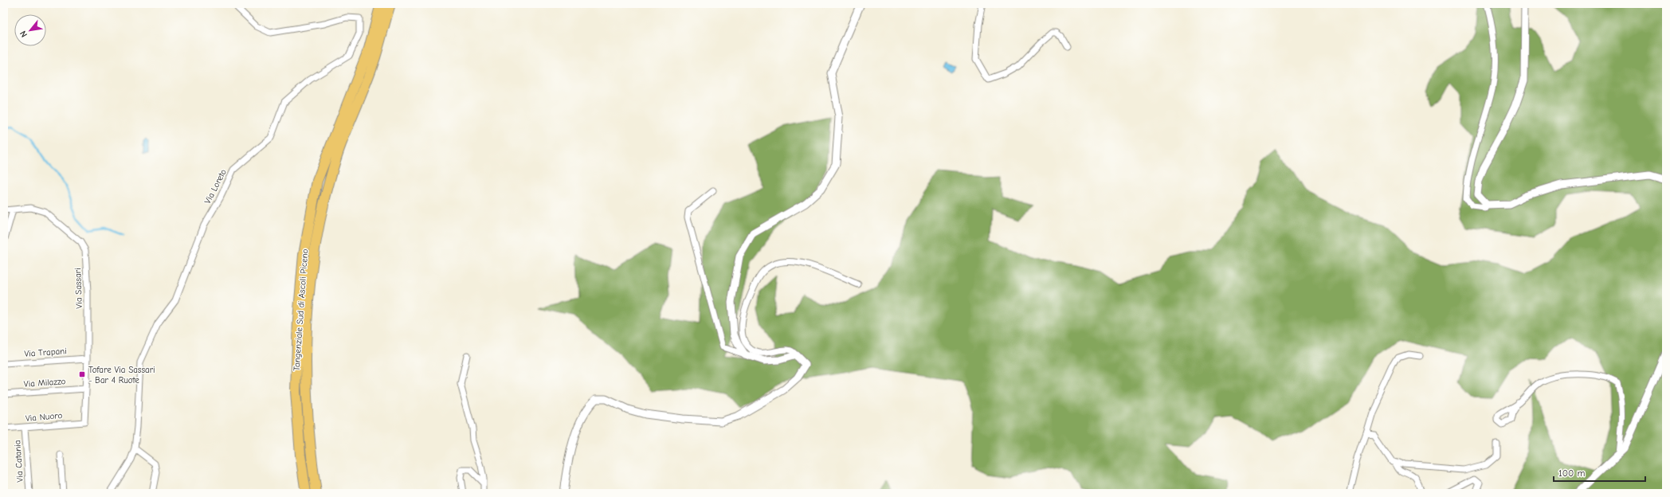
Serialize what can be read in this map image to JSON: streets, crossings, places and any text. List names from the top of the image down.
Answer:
{
  "streets": {
    "highway": ["Tangenziale Sud di Ascoli Piceno"],
    "street": [
      "Via Loreto",
      "Via Sassari",
      "Via Trapani",
      "Via Milazzo",
      "Via Nuoro",
      "Via Catania"
    ]
  },
  "crossings": [
    ["Via Sassari", "Via Trapani"],
    ["Via Sassari", "Via Milazzo"],
    ["Via Sassari", "Via Nuoro"],
    ["Via Nuoro", "Via Catania"]
  ],
  "places": {
    "transit": ["Tofare Via Sassari - Bar 4 Ruote"]
  },
  "scale_bar": "100 m",
  "north": "bottom left"
}
